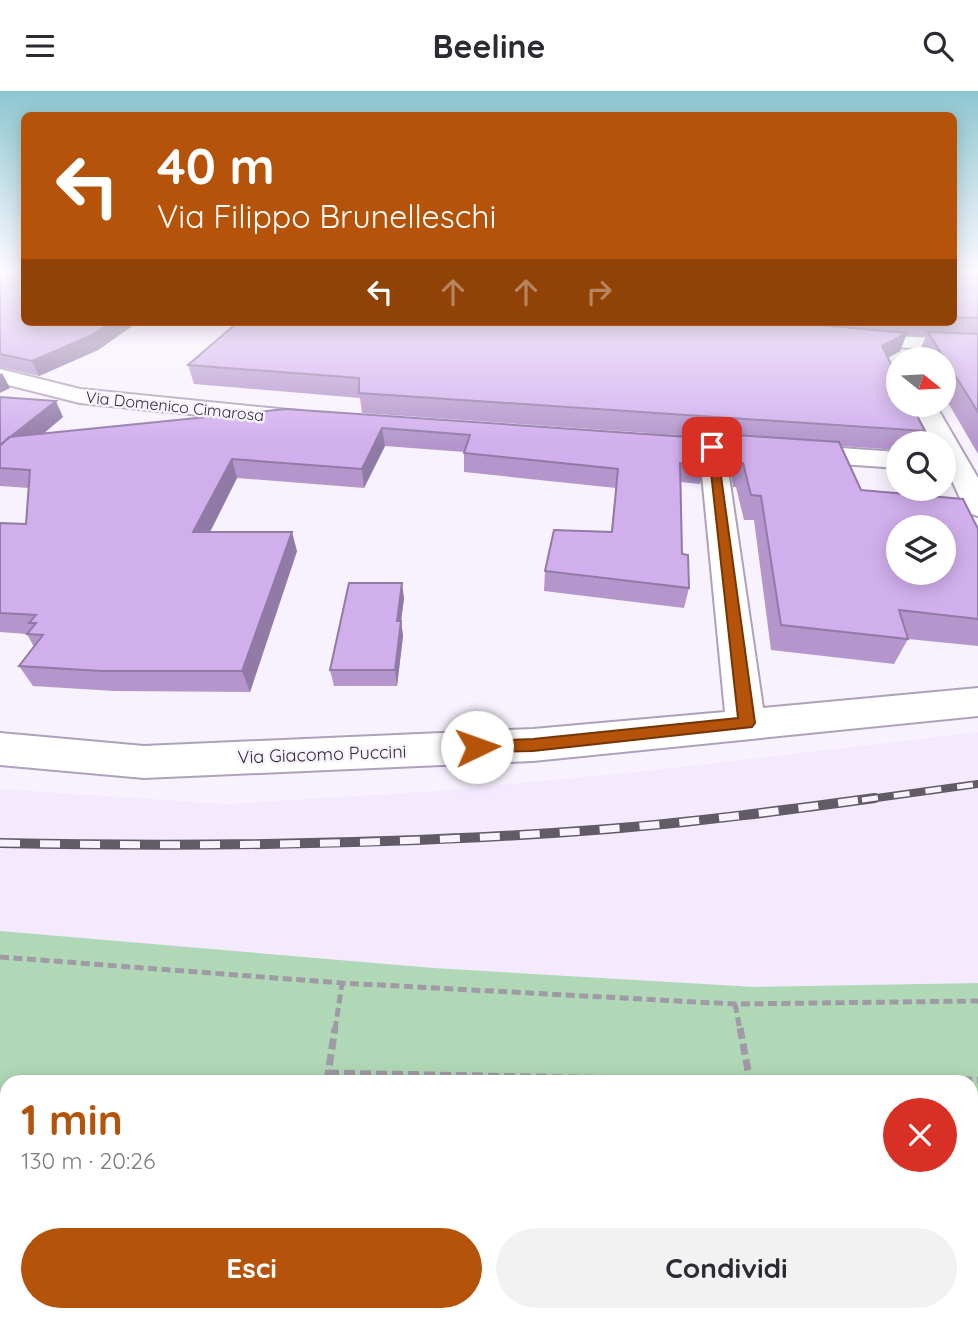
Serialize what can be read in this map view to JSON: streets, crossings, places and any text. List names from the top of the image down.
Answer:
{
  "streets": {
    "street": ["Via Domenico Cimarosa", "Via Giacomo Puccini"]
  },
  "north": "right",
  "page": {
    "header": "Beeline",
    "turn": ["40 m", "Via Filippo Brunelleschi"],
    "heading": ["1 min", "130 m · 20:26"],
    "buttons": ["Esci", "Condividi"]
  }
}
